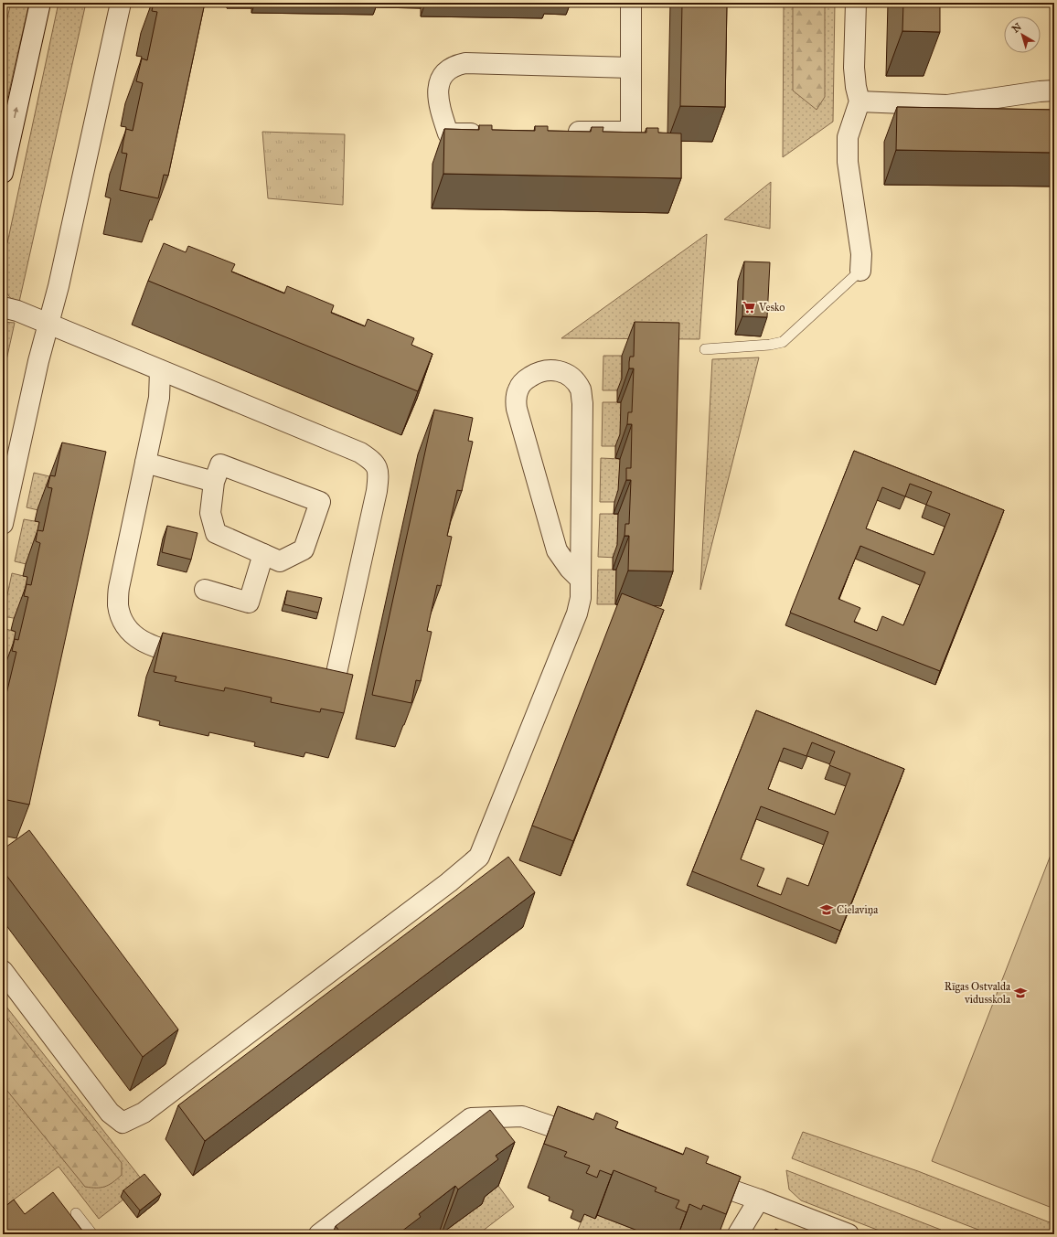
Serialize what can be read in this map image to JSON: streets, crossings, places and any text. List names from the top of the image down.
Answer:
{
  "places": {
    "supermarket": ["Vesko"],
    "school or university": ["Cielaviņa", "Rīgas Ostvalda vidusskola"]
  },
  "north": "top left"
}
